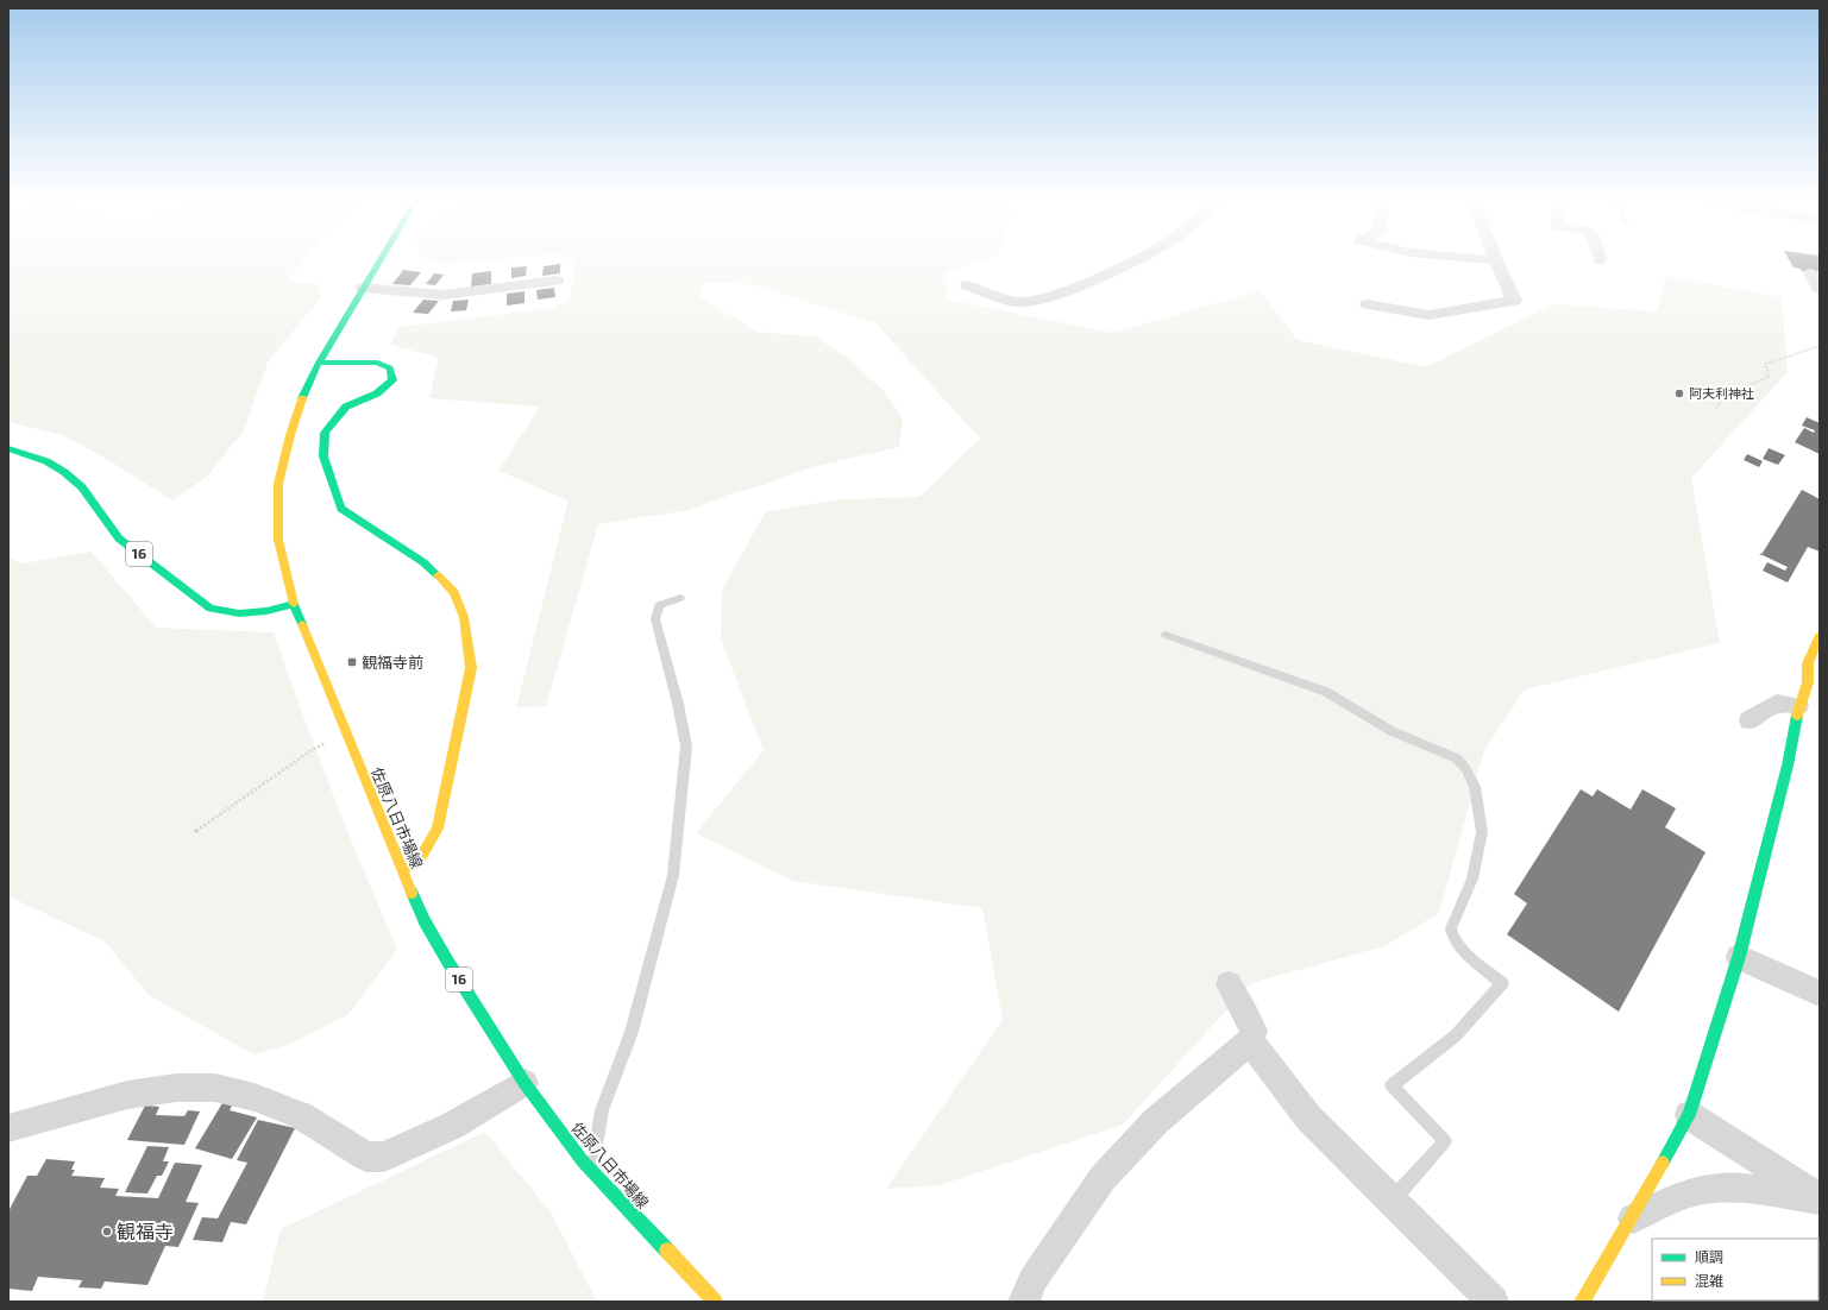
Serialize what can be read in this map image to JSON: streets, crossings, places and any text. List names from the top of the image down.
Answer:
{
  "streets": {
    "street": ["16", "佐原八日市場線"]
  },
  "crossings": [
    ["16", "佐原八日市場線"]
  ],
  "places": {
    "other": ["阿夫利神社", "観福寺"],
    "transit": ["観福寺前"]
  },
  "legend": ["順調", "混雑"]
}
